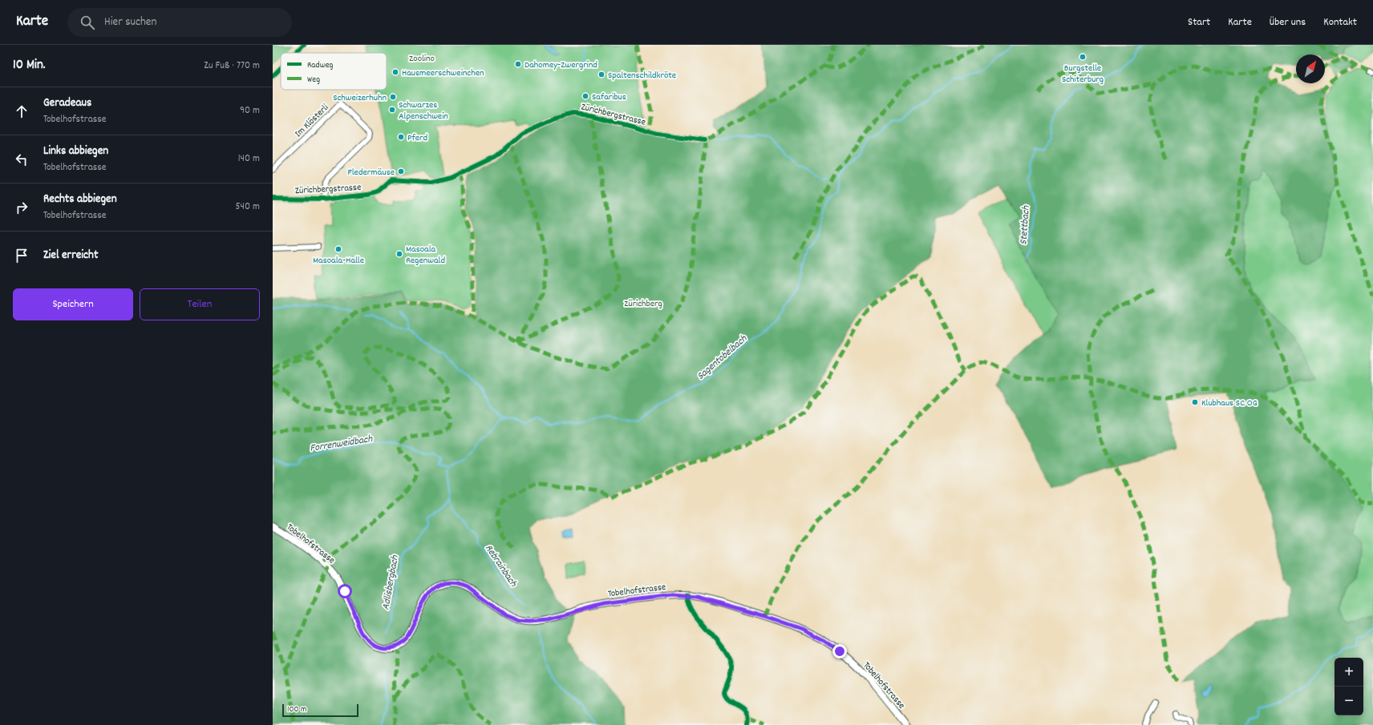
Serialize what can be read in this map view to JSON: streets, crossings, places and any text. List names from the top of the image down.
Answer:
{
  "streets": {
    "main road": ["Tobelhofstrasse"],
    "street": ["Zürichbergstrasse", "Im Klösterli"]
  },
  "crossings": [
    ["Zürichbergstrasse", "Im Klösterli"]
  ],
  "water": [
    "Stettbach",
    "Sagentobelbach",
    "Forrenweidbach",
    "Rebrainbach",
    "Adlisbergbach"
  ],
  "parks": ["Zoolino", "Zürichberg"],
  "places": [
    "Burgstelle Schiterburg",
    "Dahomey-Zwergrind",
    "Hausmeerschweinchen",
    "Spaltenschildkröte",
    "Safaribus",
    "Schweizerhuhn",
    "Schwarzes Alpenschwein",
    "Pferd",
    "Fledermäuse",
    "Masoala-Halle",
    "Masoala Regenwald",
    "Klubhaus SC OG"
  ],
  "legend": ["Radweg", "Weg"],
  "scale_bar": "100 m",
  "north": "top right",
  "page": {
    "header": "Karte",
    "search": "Hier suchen",
    "nav": [
      "Start",
      "Karte",
      "Über uns",
      "Kontakt"
    ],
    "heading": ["10 Min.", "Zu Fuß · 770 m"],
    "list": [
      ["Geradeaus", "Tobelhofstrasse", "90 m"],
      ["Links abbiegen", "Tobelhofstrasse", "140 m"],
      ["Rechts abbiegen", "Tobelhofstrasse", "540 m"],
      "Ziel erreicht"
    ],
    "buttons": ["Speichern", "Teilen"],
    "map_buttons": ["+", "−"],
    "scale": "100 m"
  }
}
